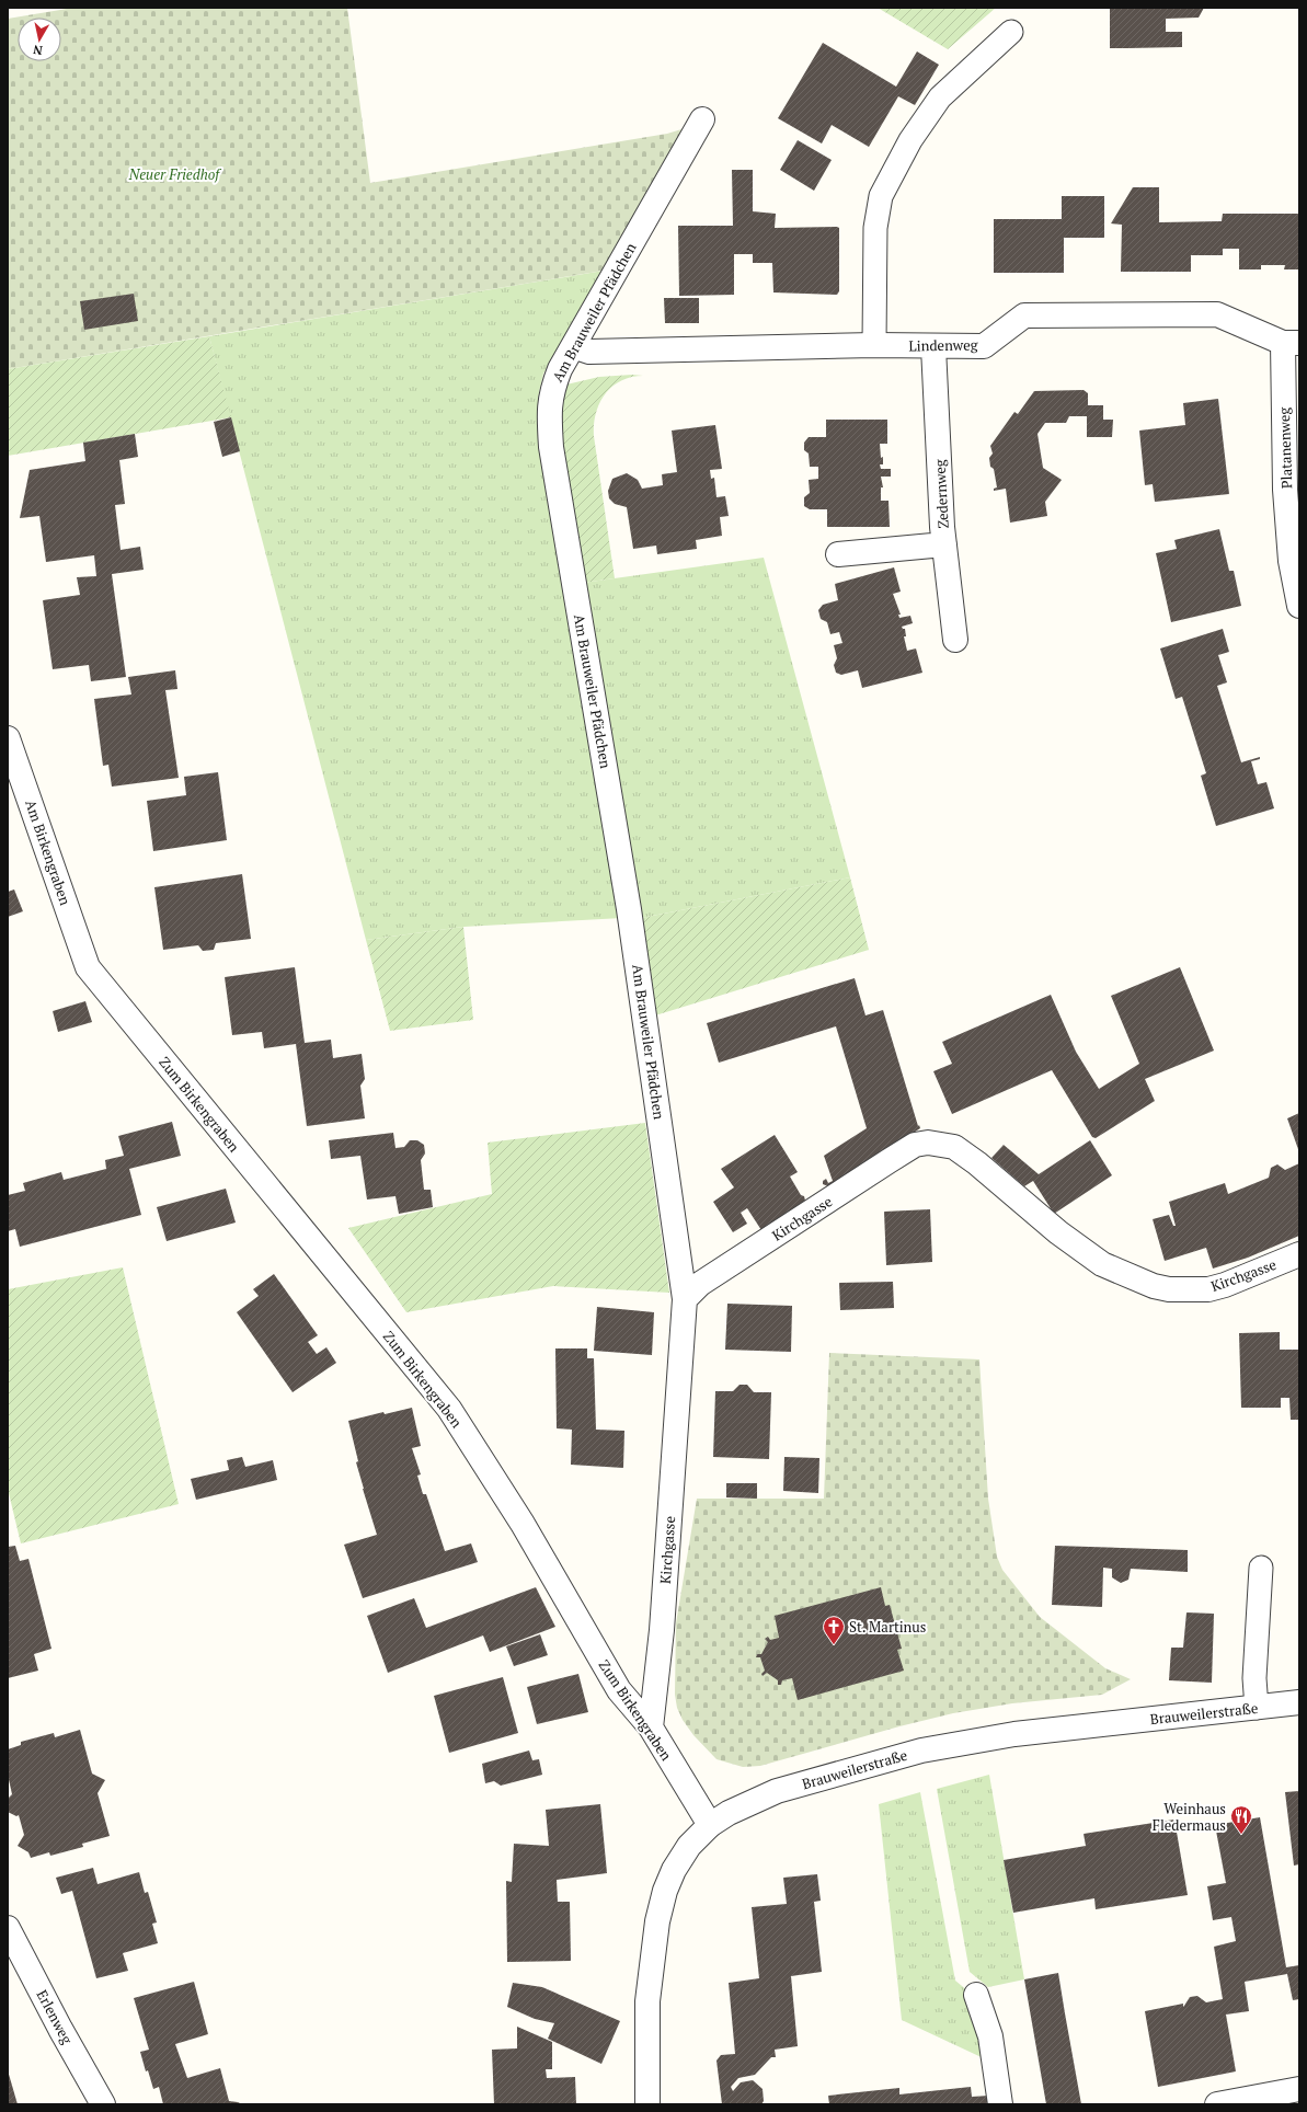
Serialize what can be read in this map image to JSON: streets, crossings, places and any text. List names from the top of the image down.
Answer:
{
  "streets": {
    "street": [
      "Am Brauweiler Pfädchen",
      "Lindenweg",
      "Platanenweg",
      "Zedernweg",
      "Am Birkengraben",
      "Zum Birkengraben",
      "Kirchgasse",
      "Brauweilerstraße",
      "Erlenweg"
    ]
  },
  "crossings": [
    ["Am Brauweiler Pfädchen", "Lindenweg"],
    ["Am Brauweiler Pfädchen", "Kirchgasse"],
    ["Lindenweg", "Platanenweg"],
    ["Lindenweg", "Zedernweg"],
    ["Am Birkengraben", "Zum Birkengraben"],
    ["Zum Birkengraben", "Kirchgasse"],
    ["Zum Birkengraben", "Brauweilerstraße"]
  ],
  "parks": ["Neuer Friedhof"],
  "places": {
    "church": ["St. Martinus"],
    "restaurant": ["Weinhaus Fledermaus"]
  },
  "north": "bottom"
}
